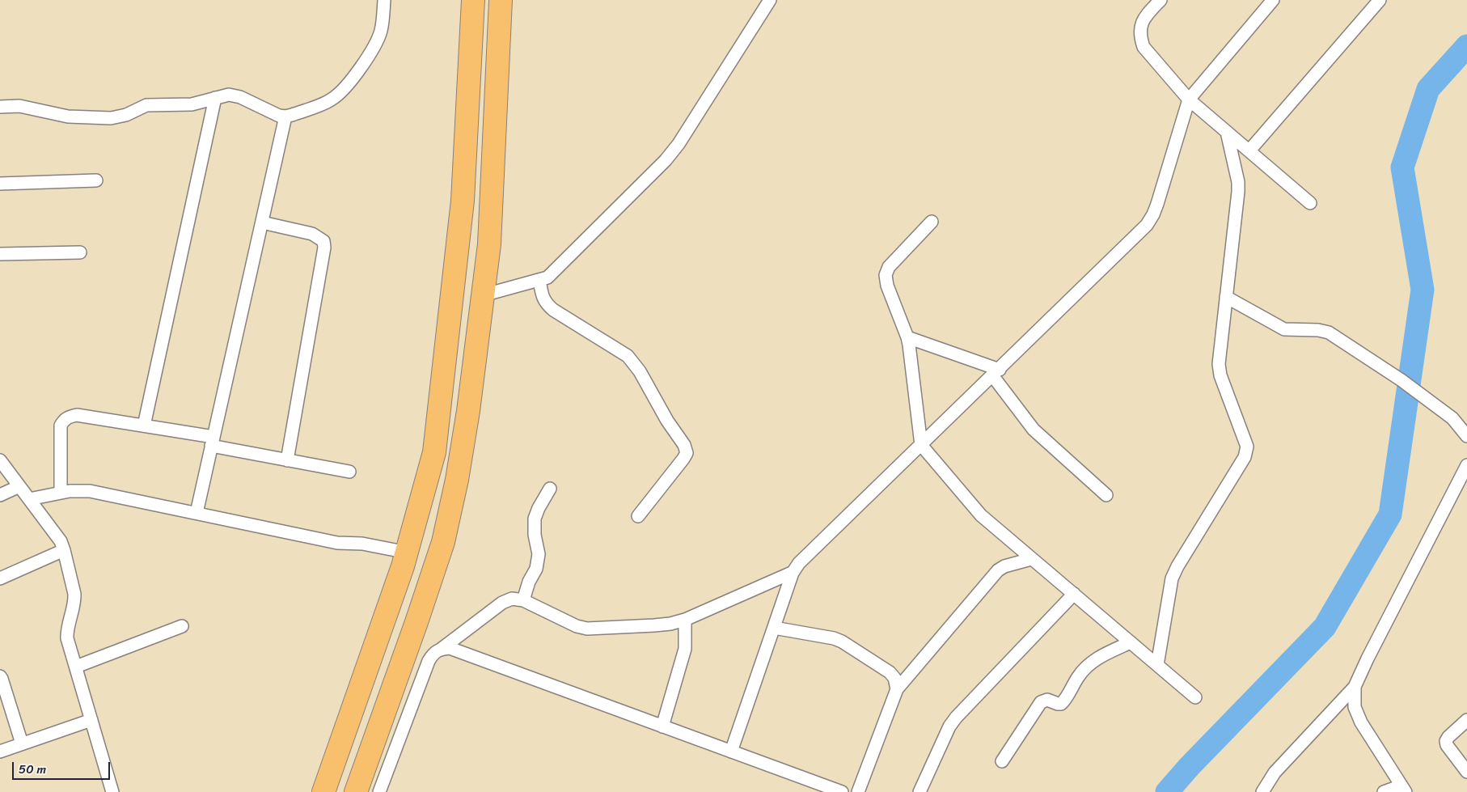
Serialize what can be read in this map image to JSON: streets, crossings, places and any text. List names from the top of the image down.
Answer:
{
  "scale_bar": "50 m"
}
